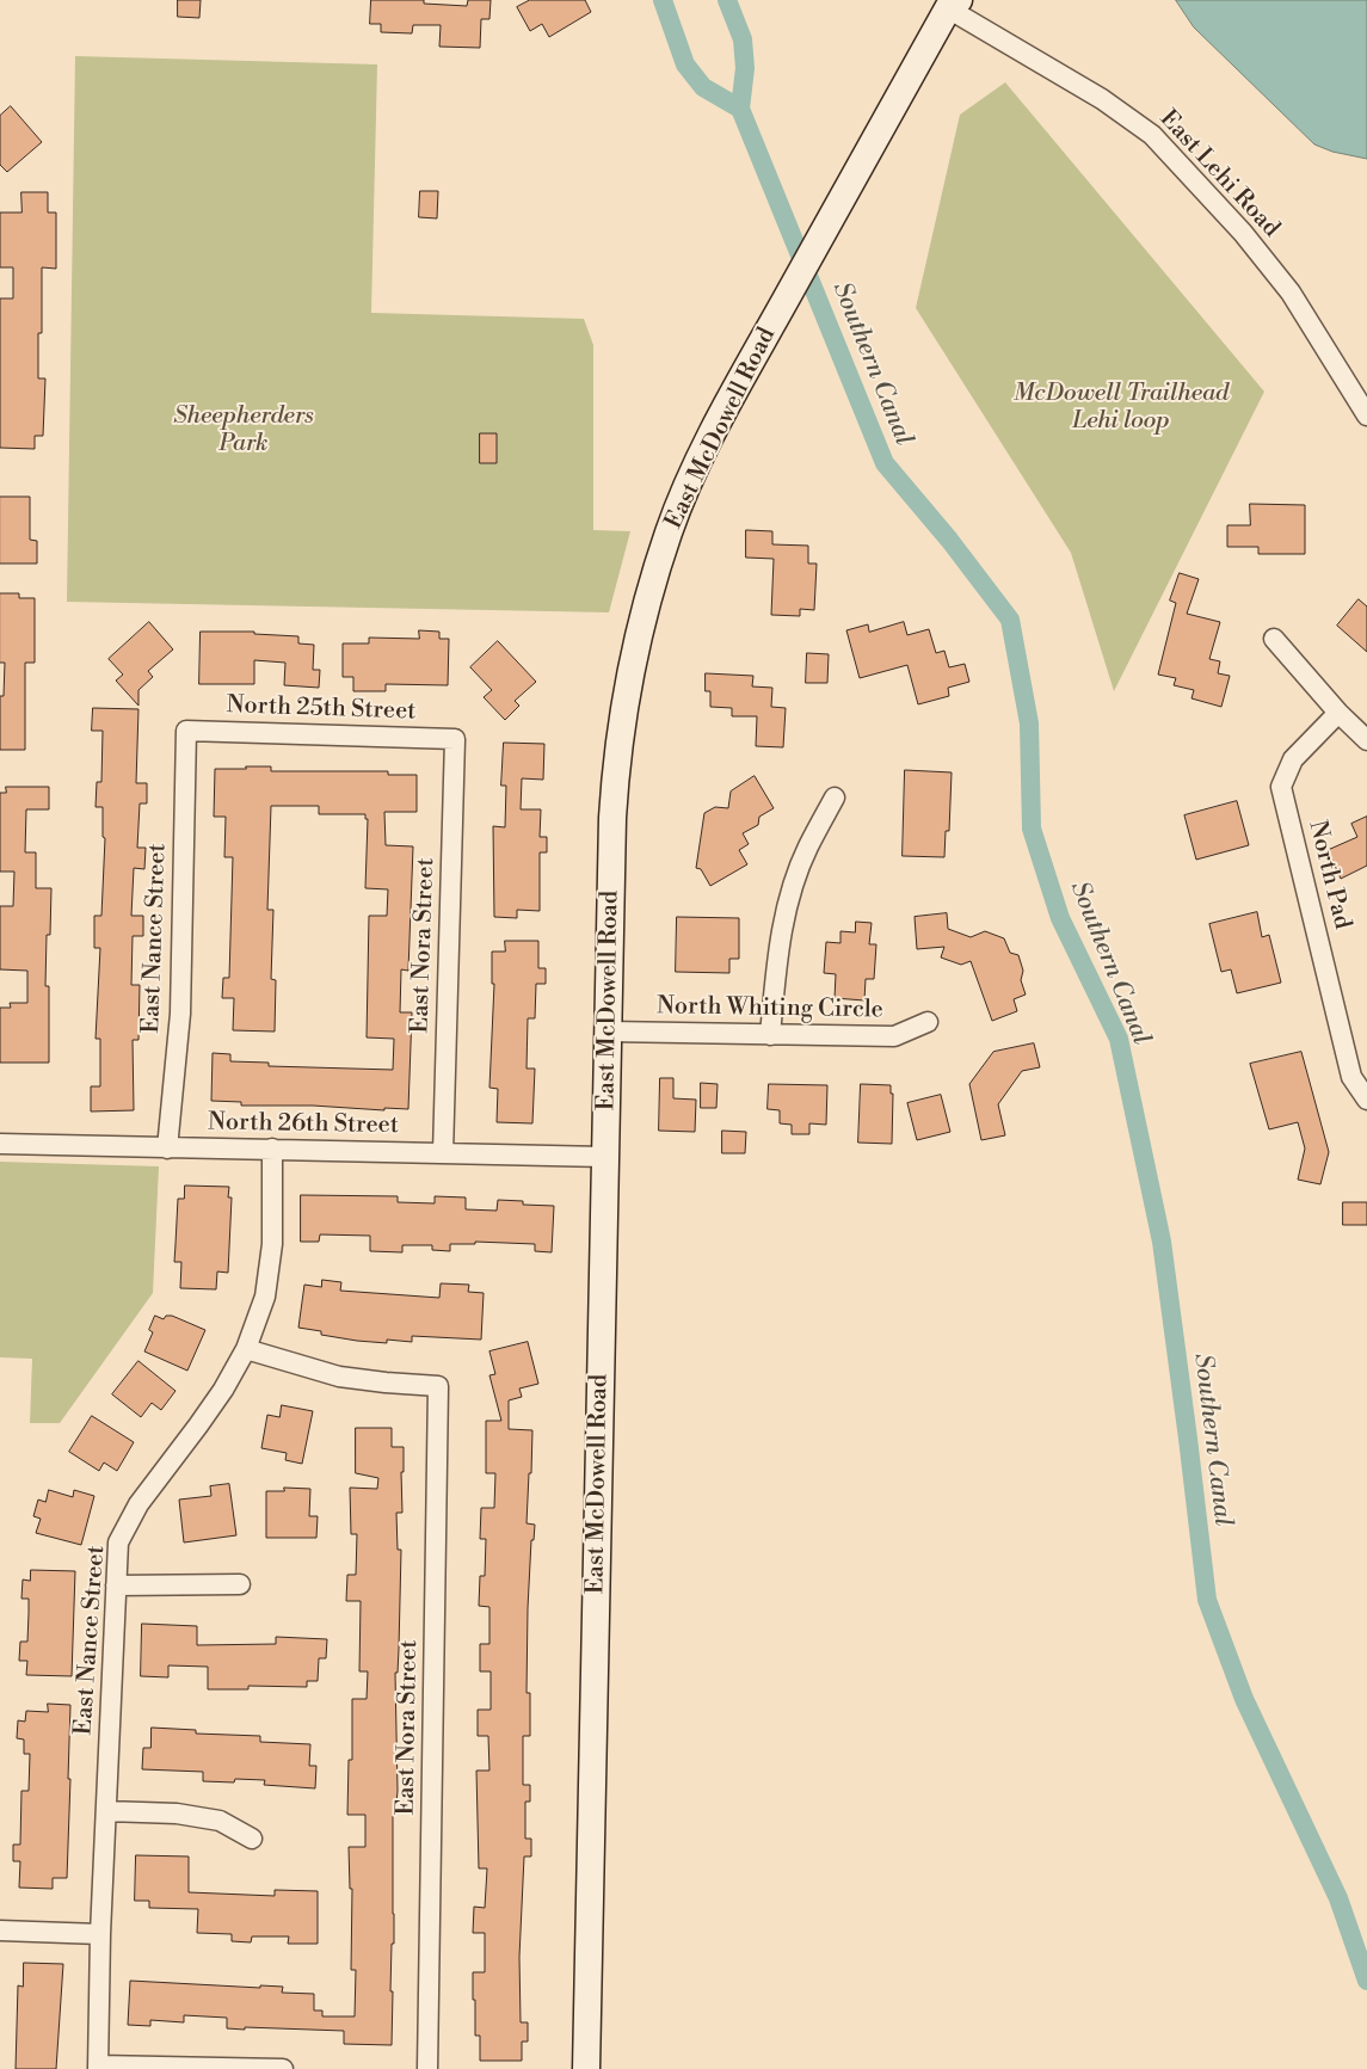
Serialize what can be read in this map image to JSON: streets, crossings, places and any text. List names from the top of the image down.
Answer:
{
  "streets": {
    "main road": ["East McDowell Road"],
    "street": [
      "East Lehi Road",
      "North 25th Street",
      "North Pad",
      "East Nance Street",
      "East Nora Street",
      "North Whiting Circle",
      "North 26th Street"
    ]
  },
  "crossings": [
    ["East Lehi Road", "East McDowell Road"],
    ["East McDowell Road", "North Whiting Circle"],
    ["East McDowell Road", "North 26th Street"],
    ["North 25th Street", "East Nance Street"],
    ["North 25th Street", "East Nora Street"],
    ["East Nance Street", "East Nora Street"],
    ["East Nance Street", "North 26th Street"],
    ["East Nora Street", "North 26th Street"]
  ],
  "water": ["Southern Canal"],
  "parks": ["McDowell Trailhead Lehi loop", "Sheepherders Park"]
}
